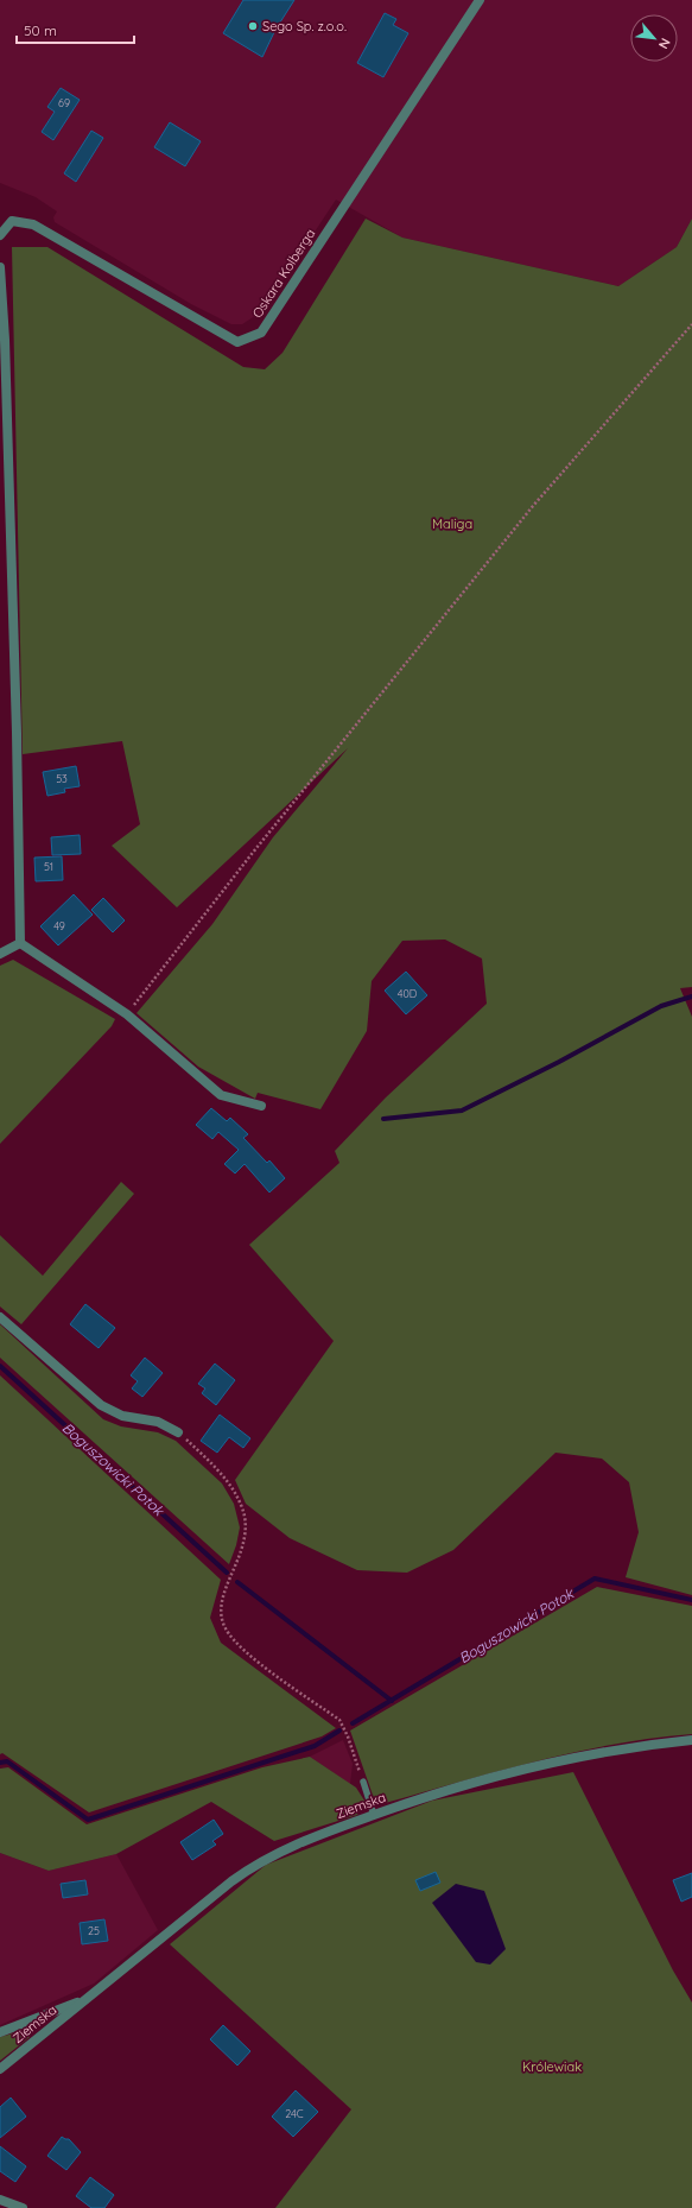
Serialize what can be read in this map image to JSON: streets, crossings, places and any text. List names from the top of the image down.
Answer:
{
  "streets": {
    "street": ["Oskara Kolberga", "Ziemska"]
  },
  "water": ["Boguszowicki Potok"],
  "parks": ["Maliga", "Królewiak"],
  "places": ["Sego Sp. z.o.o."],
  "house_numbers": [
    "69",
    "53",
    "51",
    "49",
    "40D",
    "25",
    "24C"
  ],
  "scale_bar": "50 m",
  "north": "bottom right"
}
